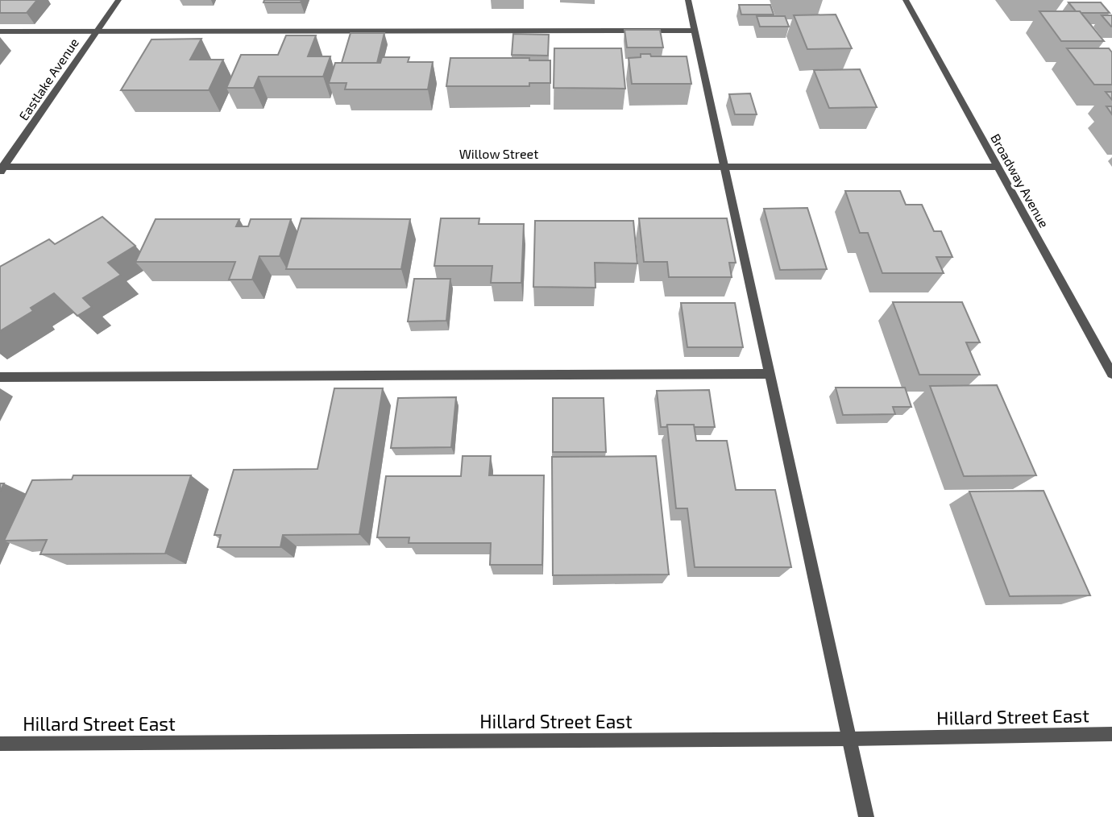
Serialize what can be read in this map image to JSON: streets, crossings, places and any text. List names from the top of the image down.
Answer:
{
  "streets": {
    "street": [
      "Eastlake Avenue",
      "Willow Street",
      "Broadway Avenue",
      "Hillard Street East"
    ]
  },
  "crossings": [
    ["Eastlake Avenue", "Willow Street"],
    ["Willow Street", "Broadway Avenue"]
  ]
}
